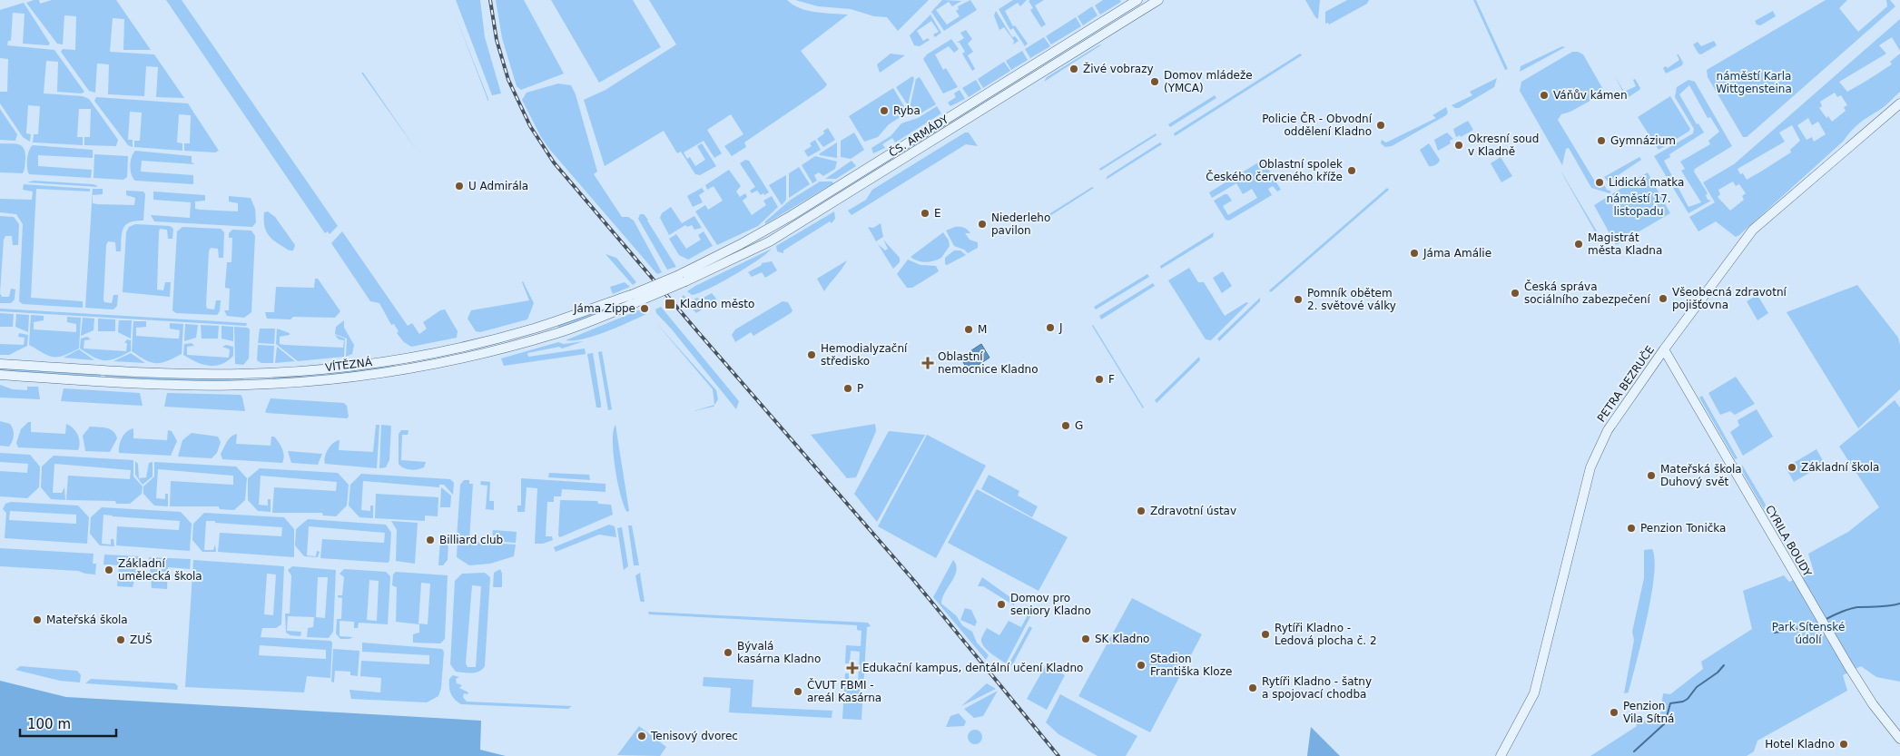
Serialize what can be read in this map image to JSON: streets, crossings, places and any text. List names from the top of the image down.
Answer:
{
  "streets": {
    "main road": [
      "ČS. ARMÁDY",
      "VÍTĚZNÁ",
      "PETRA BEZRUČE",
      "CYRILA BOUDY"
    ]
  },
  "crossings": [
    ["ČS. ARMÁDY", "VÍTĚZNÁ"],
    ["PETRA BEZRUČE", "CYRILA BOUDY"]
  ],
  "parks": ["náměstí Karla Wittgensteina", "náměstí 17. listopadu", "Park Sítenské údolí"],
  "places": {
    "other": [
      "Živé vobrazy",
      "Domov mládeže (YMCA)",
      "Váňův kámen",
      "Ryba",
      "Policie ČR - Obvodní oddělení Kladno",
      "Gymnázium",
      "Okresní soud v Kladně",
      "Oblastní spolek Českého červeného kříže",
      "Lidická matka",
      "U Admirála",
      "E",
      "Niederleho pavilon",
      "Magistrát města Kladna",
      "Jáma Amálie",
      "Česká správa sociálního zabezpečení",
      "Všeobecná zdravotní pojišťovna",
      "Pomník obětem 2. světové války",
      "Jáma Zippe",
      "J",
      "M",
      "Hemodialyzační středisko",
      "F",
      "P",
      "G",
      "Základní škola",
      "Mateřská škola Duhový svět",
      "Zdravotní ústav",
      "Penzion Tonička",
      "Billiard club",
      "Základní umělecká škola",
      "Domov pro seniory Kladno",
      "Mateřská škola",
      "Rytíři Kladno - Ledová plocha č. 2",
      "SK Kladno",
      "ZUŠ",
      "Bývalá kasárna Kladno",
      "Stadion Františka Kloze",
      "Rytíři Kladno - šatny a spojovací chodba",
      "ČVUT FBMI - areál Kasárna",
      "Penzion Vila Sítná",
      "Tenisový dvorec",
      "Hotel Kladno"
    ],
    "transit": ["Kladno město"],
    "health": ["Oblastní nemocnice Kladno", "Edukační kampus, dentální učení Kladno"]
  },
  "scale_bar": "100 m"
}
